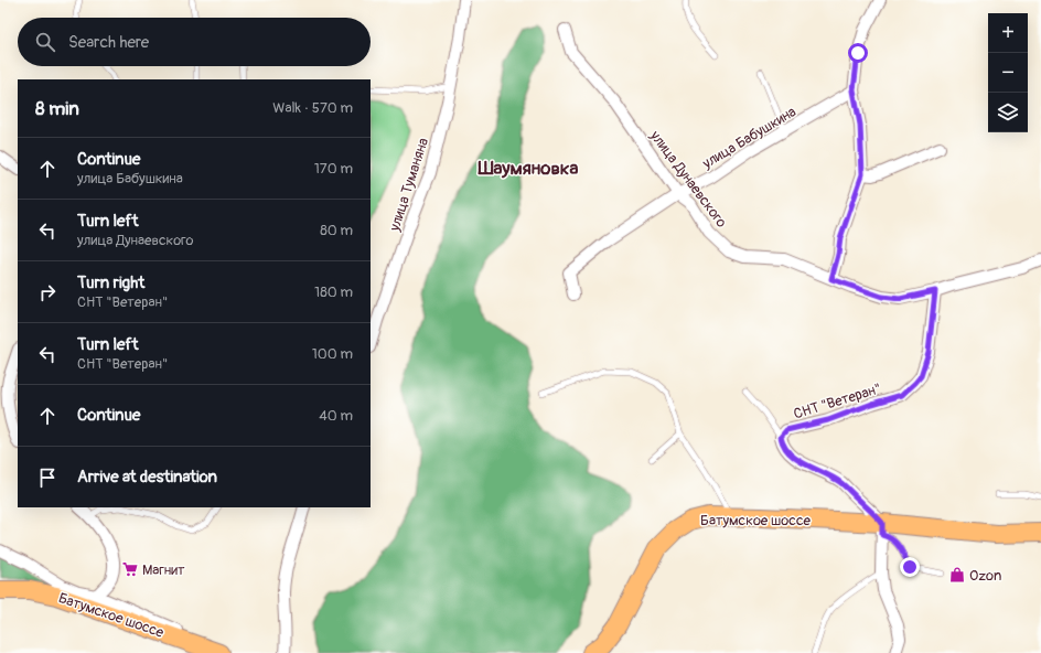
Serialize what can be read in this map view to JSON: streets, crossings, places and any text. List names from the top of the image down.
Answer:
{
  "streets": {
    "highway": ["Батумское шоссе"],
    "street": [
      "улица Бабушкина",
      "улица Дунаевского",
      "улица Туманяна",
      "СНТ \"Ветеран\""
    ]
  },
  "crossings": [
    ["улица Бабушкина", "улица Дунаевского"],
    ["улица Дунаевского", "СНТ \"Ветеран\""]
  ],
  "districts": ["Шаумяновка"],
  "places": {
    "supermarket": ["Магнит"],
    "shop": ["Ozon"]
  },
  "page": {
    "map_buttons": ["+", "−"],
    "search": "Search here",
    "heading": ["8 min", "Walk · 570 m"],
    "list": [
      ["Continue", "улица Бабушкина", "170 m"],
      ["Turn left", "улица Дунаевского", "80 m"],
      ["Turn right", "СНТ \"Ветеран\"", "180 m"],
      ["Turn left", "СНТ \"Ветеран\"", "100 m"],
      ["Continue", "40 m"],
      "Arrive at destination"
    ]
  }
}
